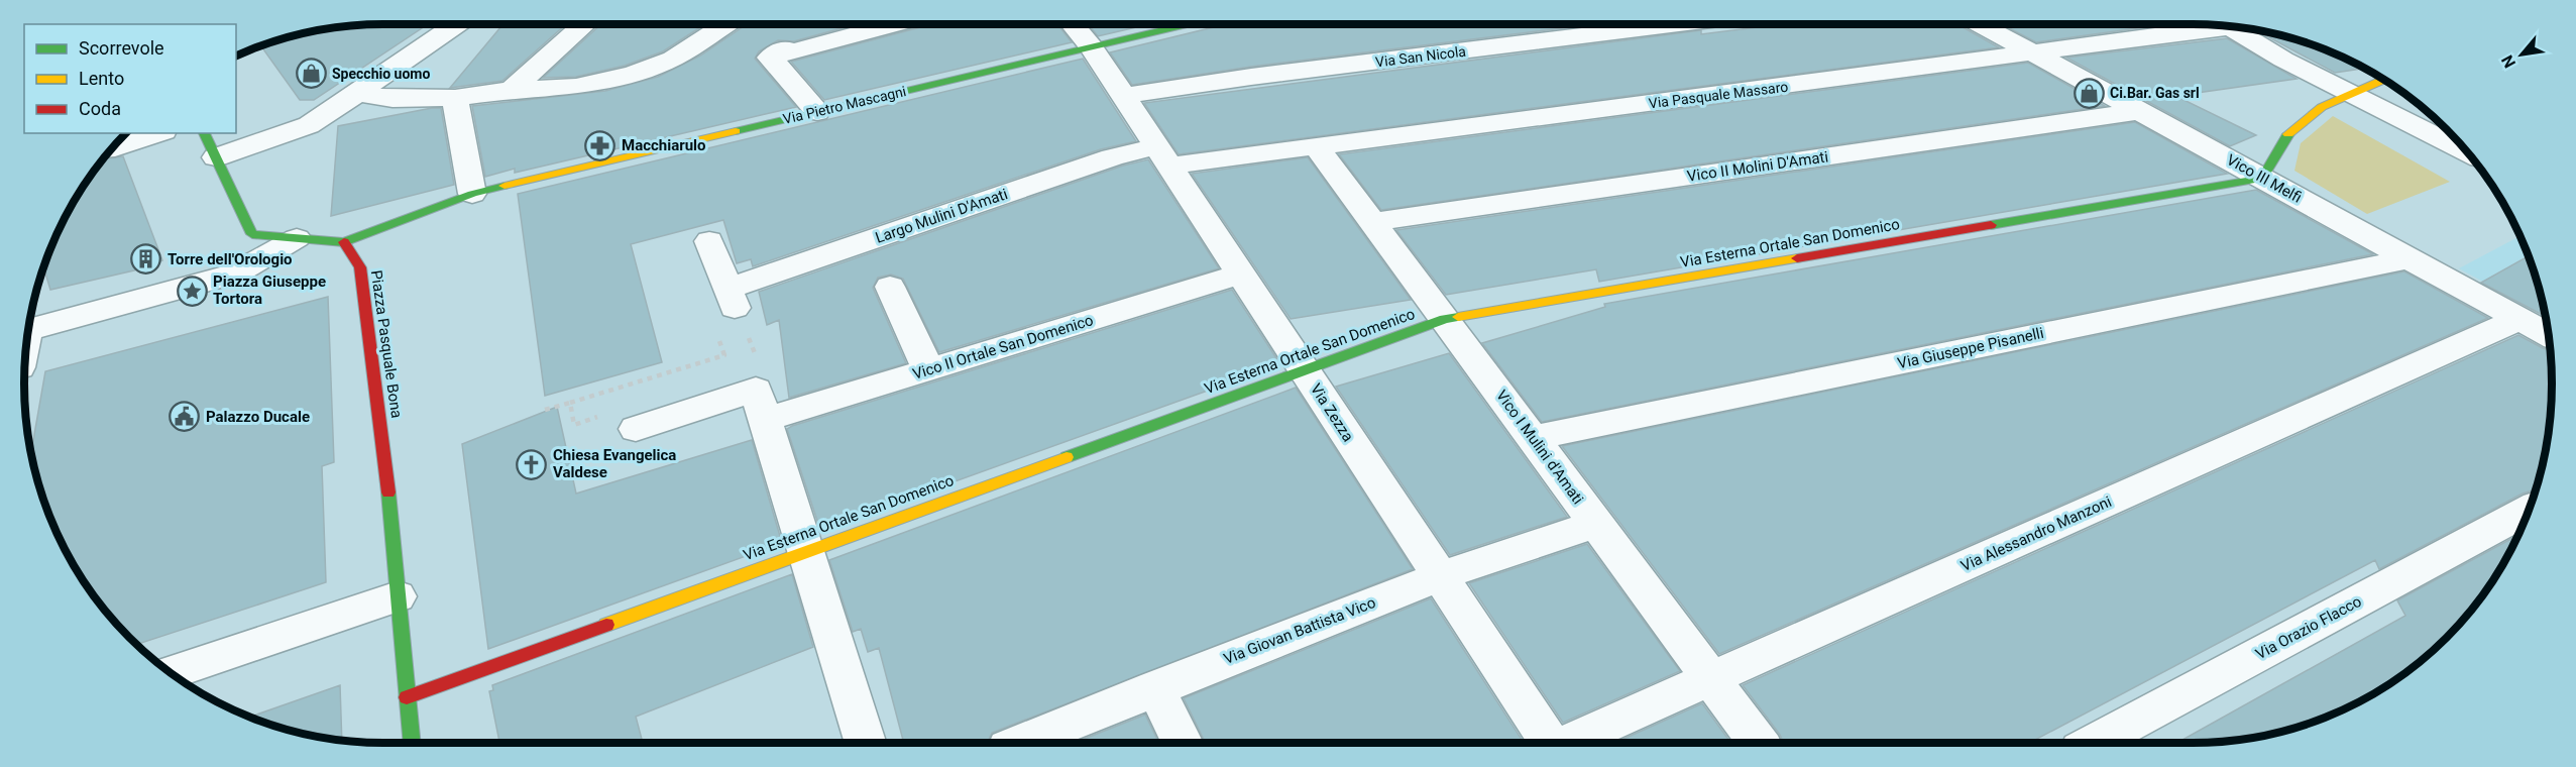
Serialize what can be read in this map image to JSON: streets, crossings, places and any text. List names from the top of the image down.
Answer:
{
  "streets": {
    "street": [
      "Via San Nicola",
      "Via Pasquale Massaro",
      "Via Pietro Mascagni",
      "Vico II Molini D'Amati",
      "Vico III Melfi",
      "Largo Mulini D'Amati",
      "Via Esterna Ortale San Domenico",
      "Piazza Pasquale Bona",
      "Vico II Ortale San Domenico",
      "Via Giuseppe Pisanelli",
      "Via Zezza",
      "Vico I Mulini d'Amati",
      "Via Alessandro Manzoni",
      "Via Orazio Flacco",
      "Via Giovan Battista Vico"
    ]
  },
  "crossings": [
    ["Via San Nicola", "Via Zezza"],
    ["Via Pasquale Massaro", "Vico III Melfi"],
    ["Via Pasquale Massaro", "Largo Mulini D'Amati"],
    ["Via Pasquale Massaro", "Via Zezza"],
    ["Via Pasquale Massaro", "Vico I Mulini d'Amati"],
    ["Via Pietro Mascagni", "Via Zezza"],
    ["Vico II Molini D'Amati", "Vico III Melfi"],
    ["Vico II Molini D'Amati", "Vico I Mulini d'Amati"],
    ["Vico III Melfi", "Via Esterna Ortale San Domenico"],
    ["Vico III Melfi", "Via Giuseppe Pisanelli"],
    ["Vico III Melfi", "Via Alessandro Manzoni"],
    ["Largo Mulini D'Amati", "Via Zezza"],
    ["Via Esterna Ortale San Domenico", "Piazza Pasquale Bona"],
    ["Via Esterna Ortale San Domenico", "Via Zezza"],
    ["Via Esterna Ortale San Domenico", "Vico I Mulini d'Amati"],
    ["Vico II Ortale San Domenico", "Via Zezza"],
    ["Via Giuseppe Pisanelli", "Vico I Mulini d'Amati"],
    ["Via Zezza", "Via Giovan Battista Vico"],
    ["Vico I Mulini d'Amati", "Via Alessandro Manzoni"],
    ["Vico I Mulini d'Amati", "Via Giovan Battista Vico"]
  ],
  "places": {
    "shop": ["Specchio uomo", "Ci.Bar. Gas srl"],
    "pharmacy": ["Macchiarulo"],
    "building": ["Torre dell'Orologio"],
    "place": ["Piazza Giuseppe Tortora"],
    "public building": ["Palazzo Ducale"],
    "church": ["Chiesa Evangelica Valdese"]
  },
  "legend": ["Scorrevole", "Lento", "Coda"],
  "north": "bottom left"
}
